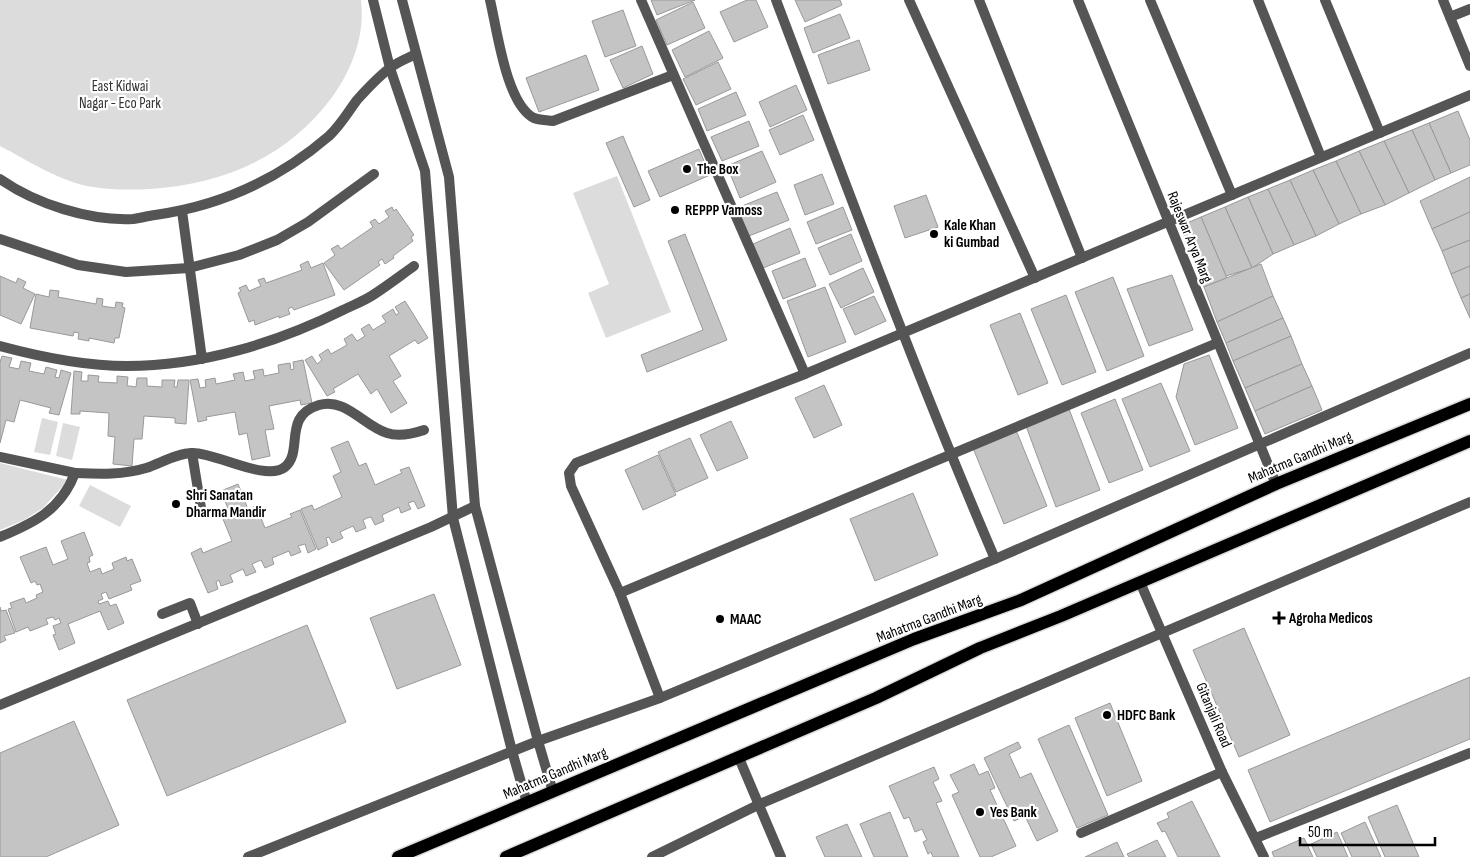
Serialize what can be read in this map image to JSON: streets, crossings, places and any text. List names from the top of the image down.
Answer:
{
  "streets": {
    "main road": ["Mahatma Gandhi Marg"],
    "street": ["Rajeswar Arya Marg", "Gitanjali Road"]
  },
  "crossings": [
    ["Rajeswar Arya Marg", "Mahatma Gandhi Marg"]
  ],
  "parks": ["East Kidwai Nagar - Eco Park"],
  "places": {
    "other": [
      "The Box",
      "REPPP Vamoss",
      "Kale Khan ki Gumbad",
      "Shri Sanatan Dharma Mandir",
      "MAAC",
      "HDFC Bank",
      "Yes Bank"
    ],
    "health": ["Agroha Medicos"]
  },
  "scale_bar": "50 m"
}
